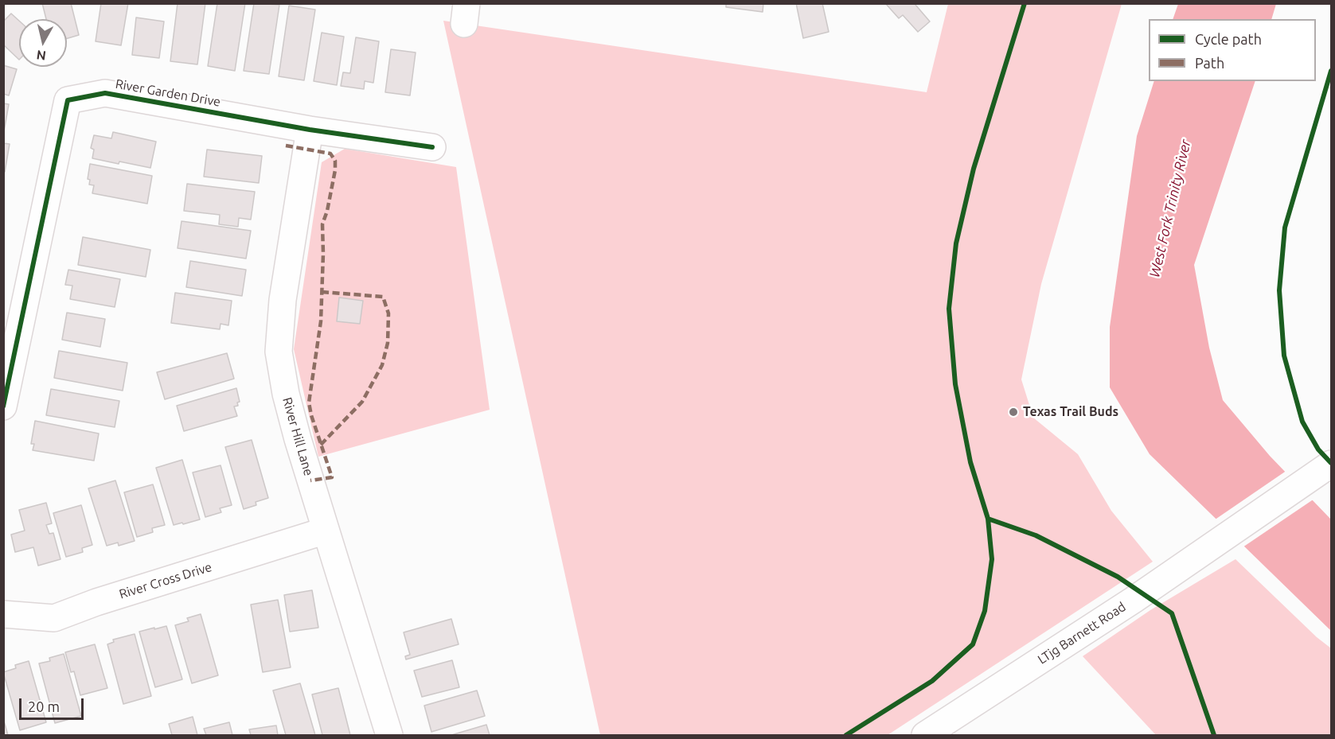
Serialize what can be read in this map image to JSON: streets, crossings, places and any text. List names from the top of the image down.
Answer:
{
  "streets": {
    "street": [
      "River Garden Drive",
      "River Hill Lane",
      "River Cross Drive",
      "LTjg Barnett Road"
    ]
  },
  "crossings": [
    ["River Garden Drive", "River Hill Lane"],
    ["River Hill Lane", "River Cross Drive"]
  ],
  "water": ["West Fork Trinity River"],
  "places": ["Texas Trail Buds"],
  "legend": ["Cycle path", "Path"],
  "scale_bar": "20 m",
  "north": "bottom"
}
